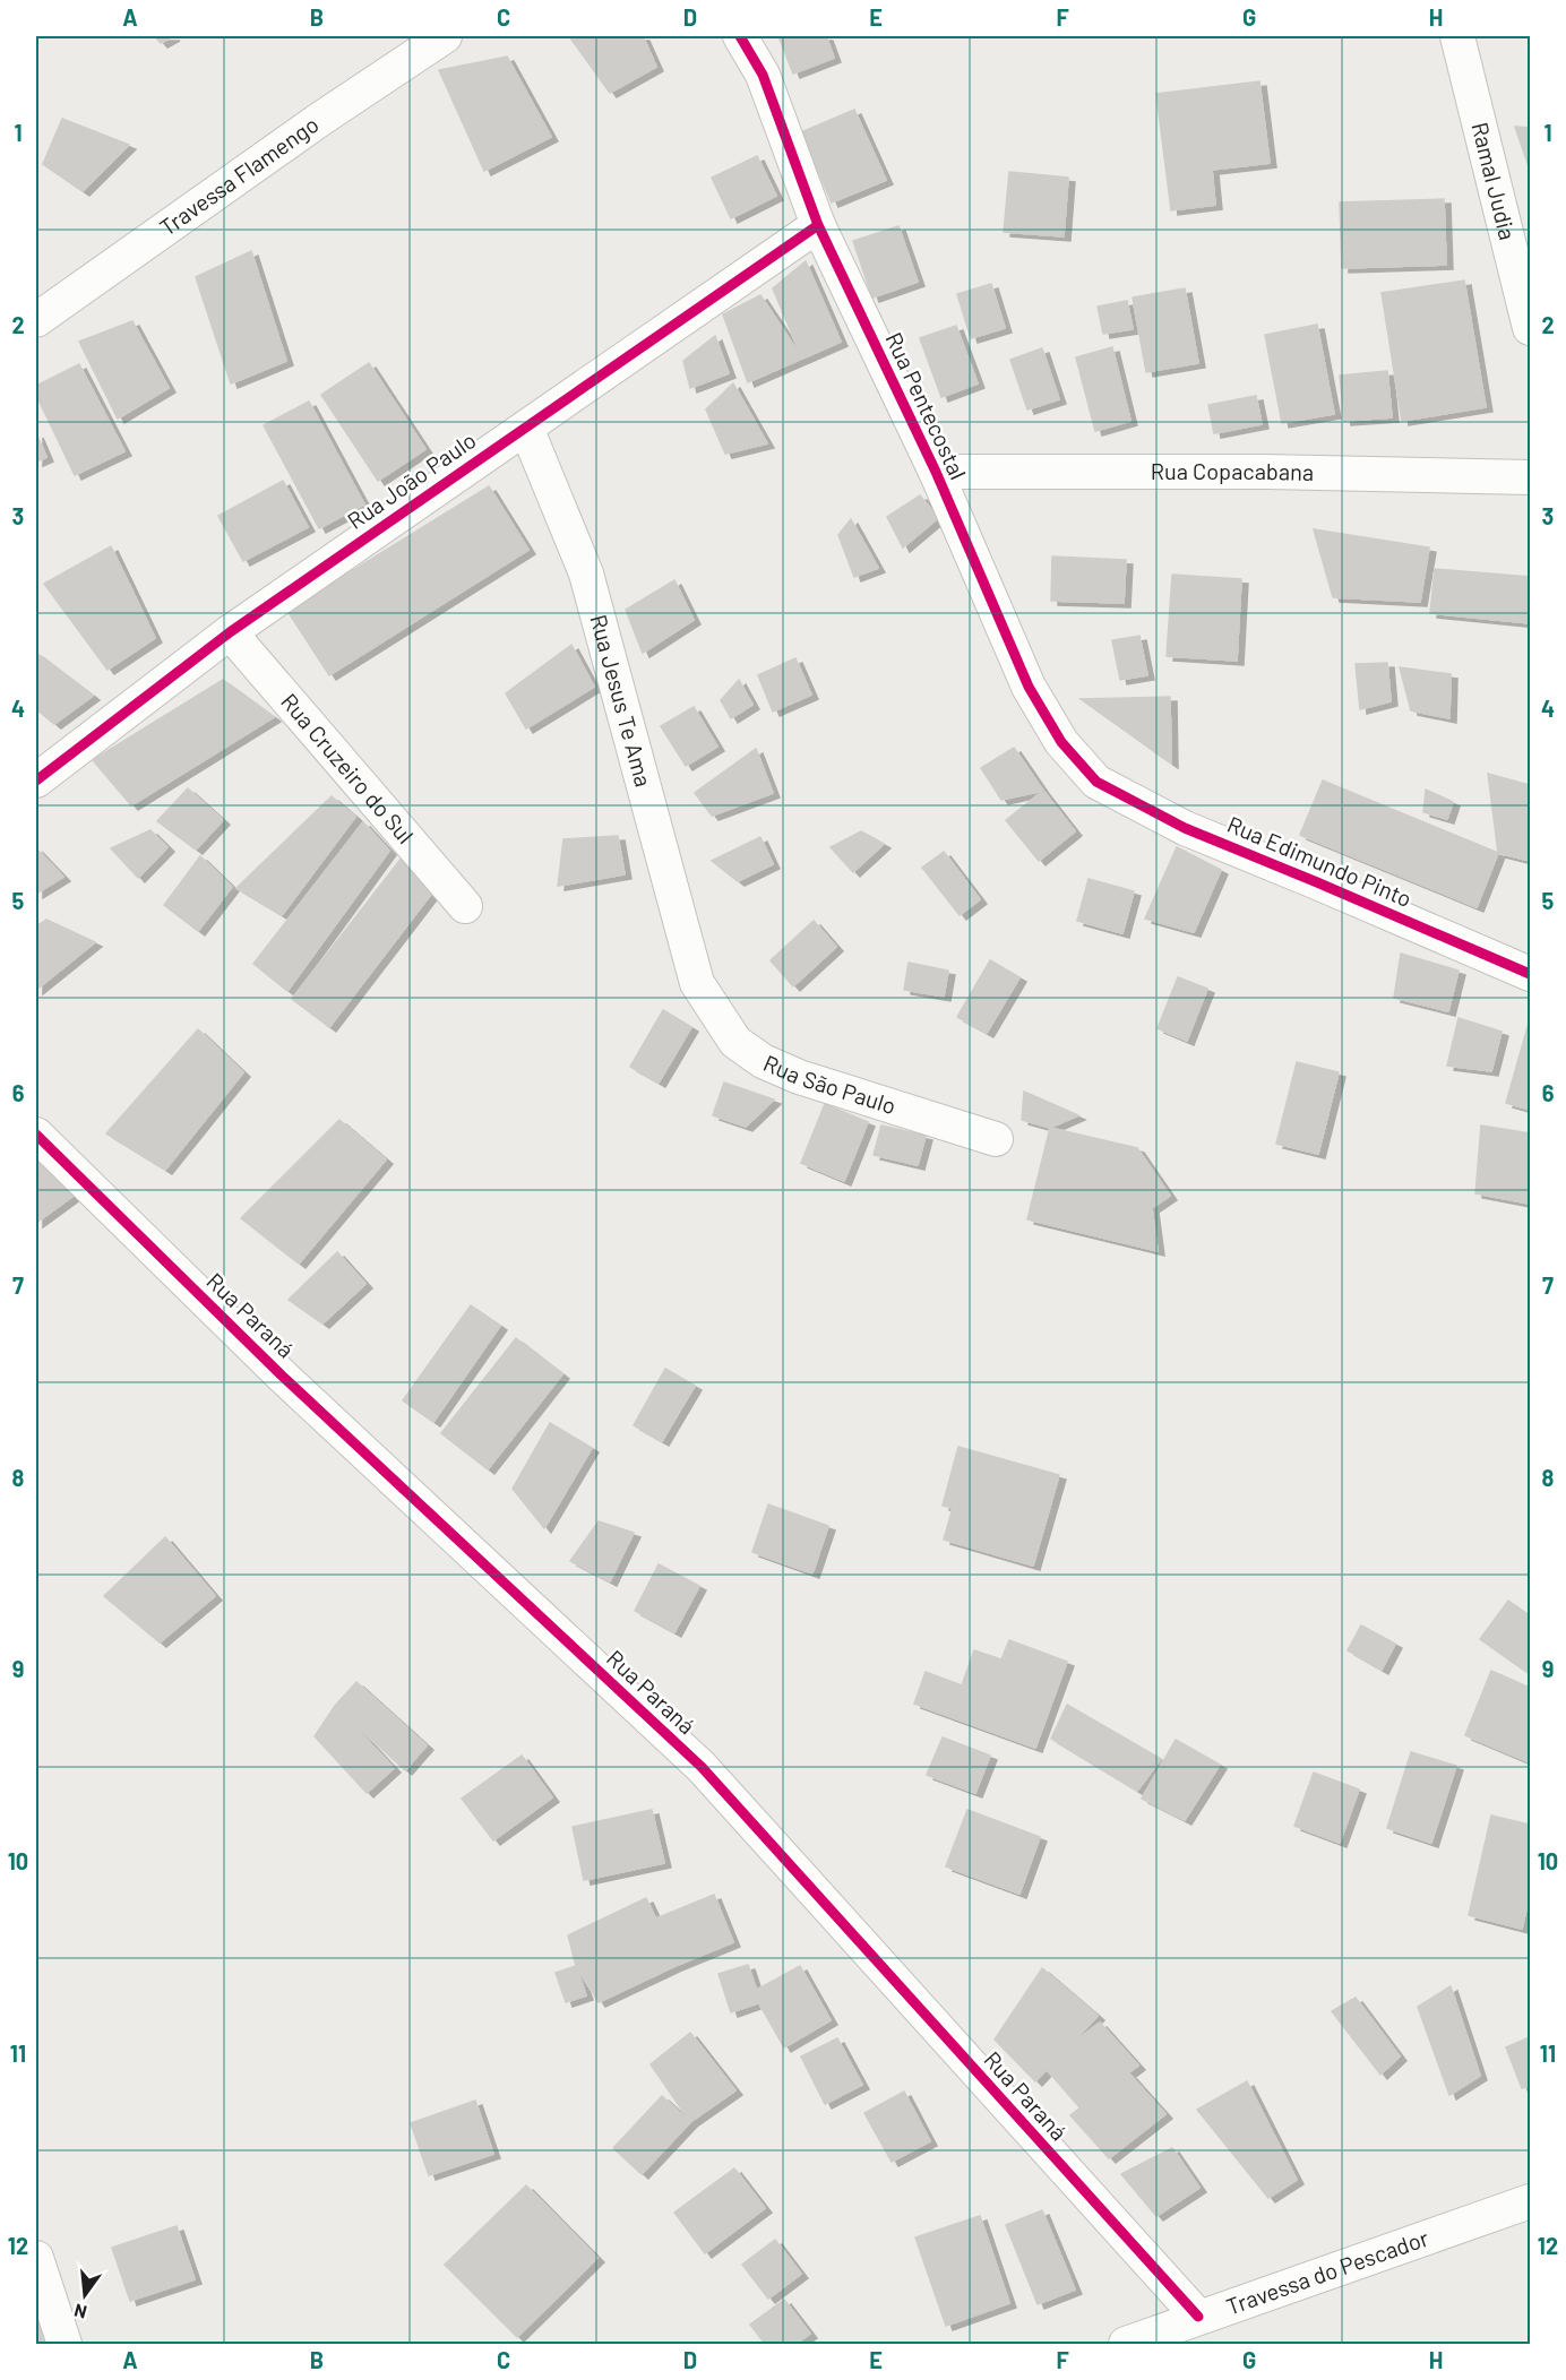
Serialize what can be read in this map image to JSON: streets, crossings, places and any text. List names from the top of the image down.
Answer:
{
  "streets": {
    "street": [
      "Travessa Flamengo",
      "Ramal Judia",
      "Rua Pentecostal",
      "Rua Copacabana",
      "Rua João Paulo",
      "Rua Jesus Te Ama",
      "Rua Cruzeiro do Sul",
      "Rua Edimundo Pinto",
      "Rua São Paulo",
      "Rua Paraná",
      "Travessa do Pescador"
    ]
  },
  "crossings": [
    ["Rua Pentecostal", "Rua Copacabana"],
    ["Rua Pentecostal", "Rua João Paulo"],
    ["Rua Pentecostal", "Rua Edimundo Pinto"],
    ["Rua João Paulo", "Rua Jesus Te Ama"],
    ["Rua João Paulo", "Rua Cruzeiro do Sul"],
    ["Rua Jesus Te Ama", "Rua São Paulo"],
    ["Rua Paraná", "Travessa do Pescador"]
  ],
  "north": "bottom",
  "grid": {
    "columns": [
      "A",
      "B",
      "C",
      "D",
      "E",
      "F",
      "G",
      "H"
    ],
    "rows": [
      "1",
      "2",
      "3",
      "4",
      "5",
      "6",
      "7",
      "8",
      "9",
      "10",
      "11",
      "12"
    ]
  }
}
